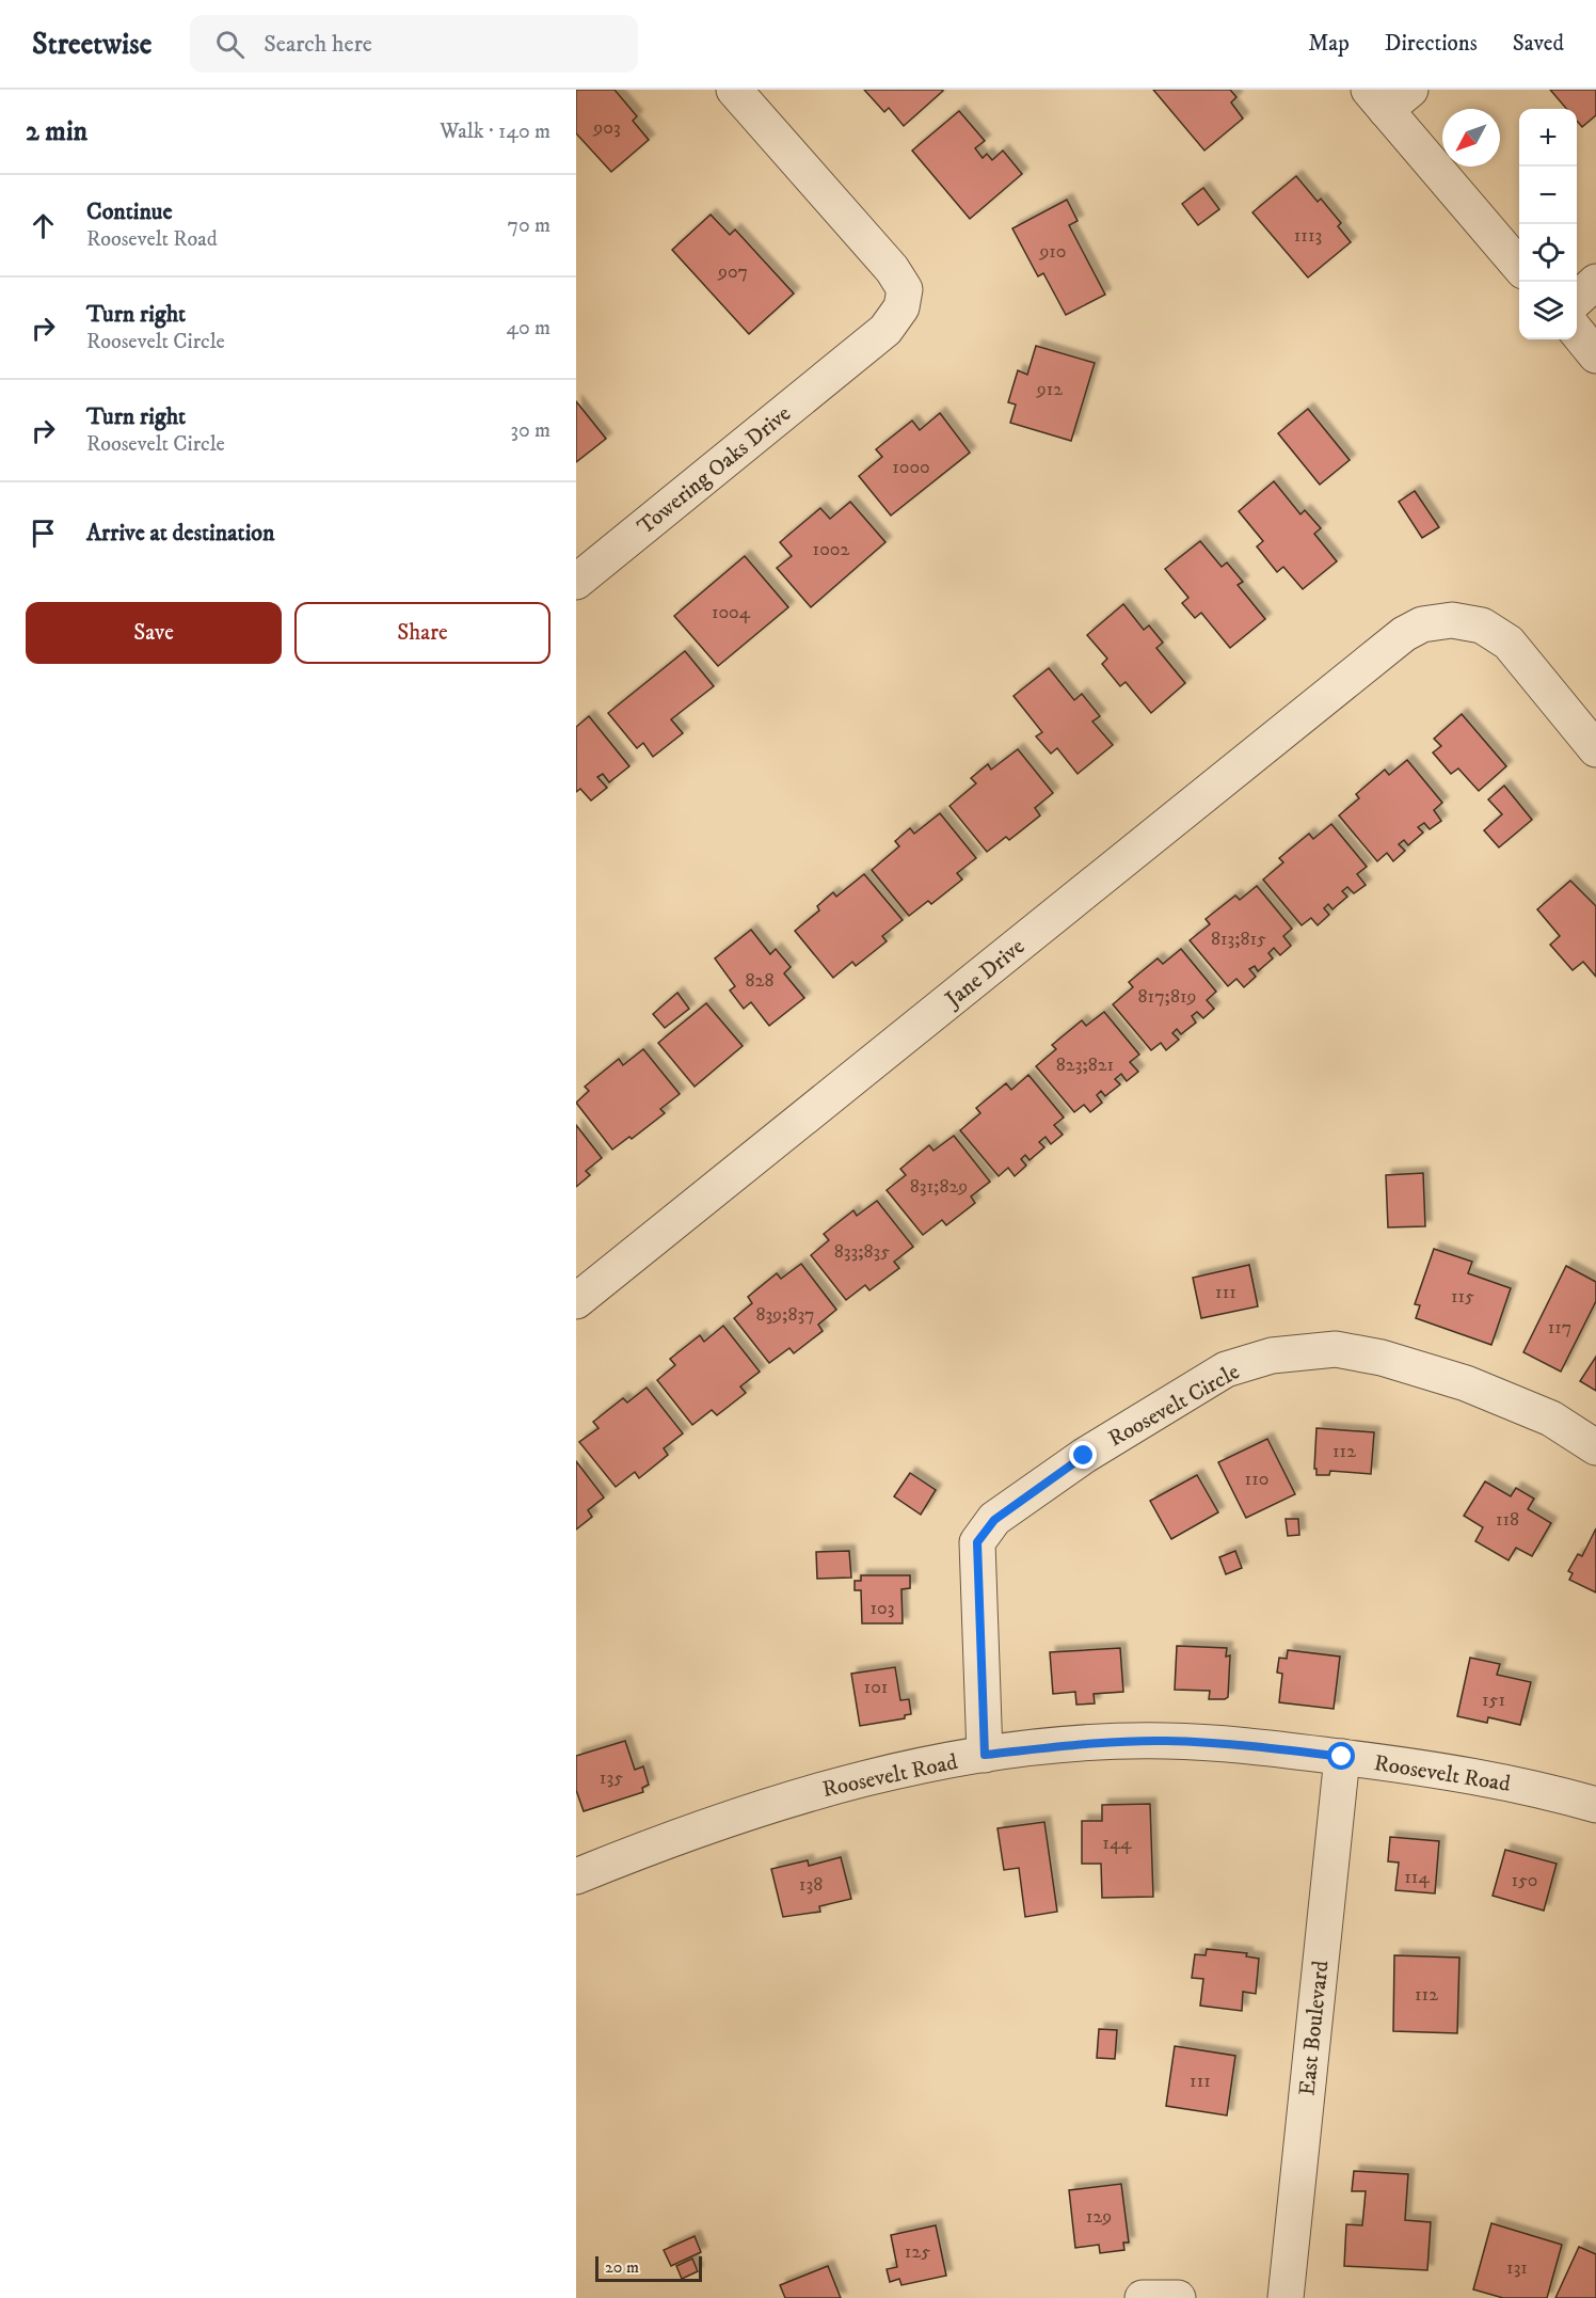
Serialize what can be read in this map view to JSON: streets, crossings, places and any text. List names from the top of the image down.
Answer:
{
  "streets": {
    "street": [
      "Towering Oaks Drive",
      "Jane Drive",
      "Roosevelt Circle",
      "Roosevelt Road",
      "East Boulevard"
    ]
  },
  "crossings": [
    ["Roosevelt Circle", "Roosevelt Road"],
    ["Roosevelt Road", "East Boulevard"]
  ],
  "house_numbers": [
    "903",
    "1113",
    "910",
    "907",
    "912",
    "1000",
    "1002",
    "1004",
    "813;815",
    "828",
    "817;819",
    "823;821",
    "831;829",
    "833;835",
    "111",
    "115",
    "839;837",
    "117",
    "112",
    "110",
    "118",
    "103",
    "101",
    "151",
    "135",
    "144",
    "114",
    "150",
    "138",
    "112",
    "111",
    "129",
    "125",
    "131"
  ],
  "scale_bar": "20 m",
  "north": "bottom left",
  "page": {
    "header": "Streetwise",
    "search": "Search here",
    "nav": ["Map", "Directions", "Saved"],
    "heading": ["2 min", "Walk · 140 m"],
    "map_buttons": ["+", "−"],
    "list": [
      ["Continue", "Roosevelt Road", "70 m"],
      ["Turn right", "Roosevelt Circle", "40 m"],
      ["Turn right", "Roosevelt Circle", "30 m"],
      "Arrive at destination"
    ],
    "buttons": ["Save", "Share"],
    "scale": "20 m"
  }
}
